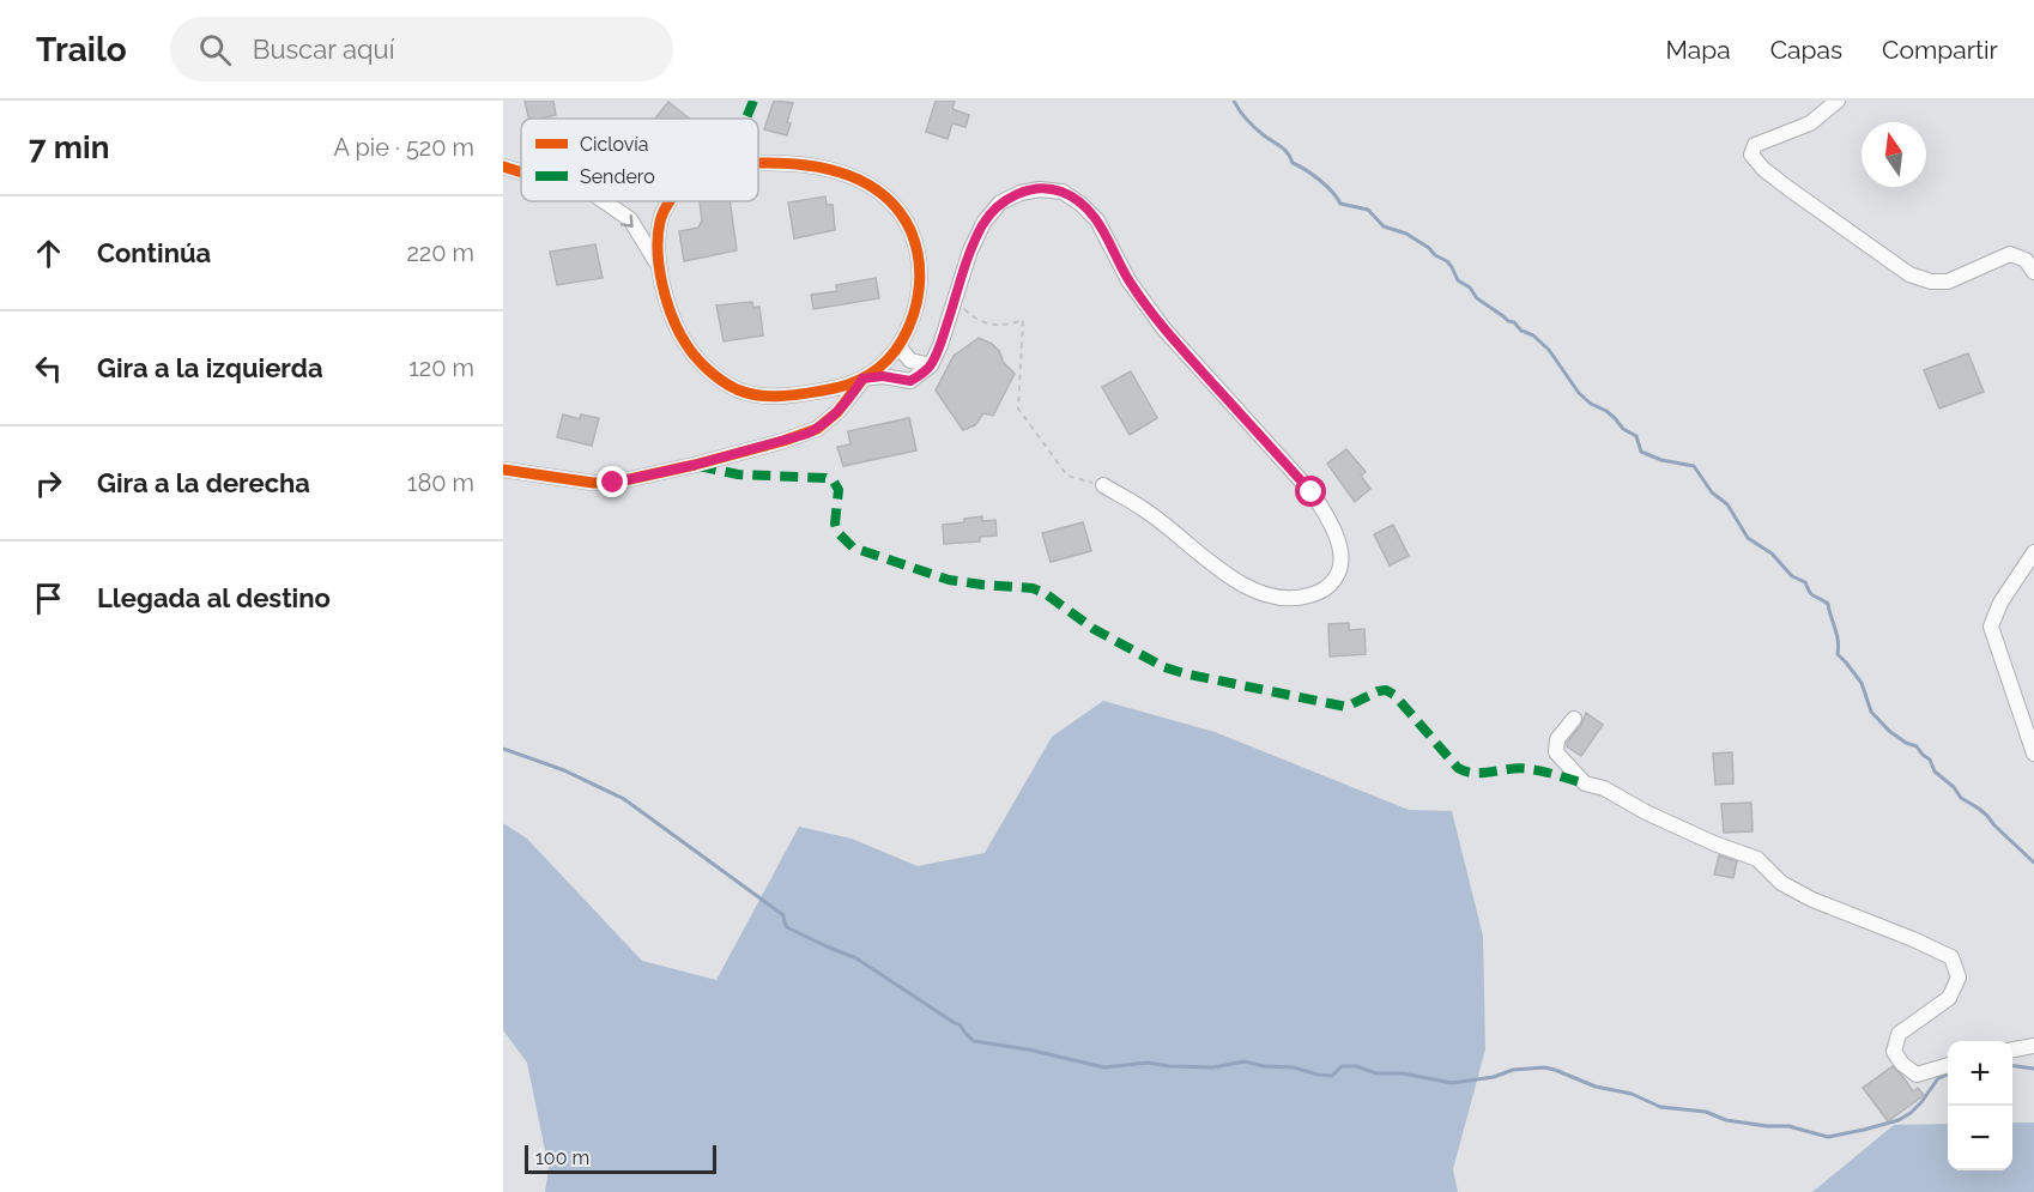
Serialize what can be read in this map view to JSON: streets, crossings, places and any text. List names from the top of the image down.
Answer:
{
  "legend": ["Ciclovía", "Sendero"],
  "scale_bar": "100 m",
  "north": "top",
  "page": {
    "header": "Trailo",
    "search": "Buscar aquí",
    "nav": ["Mapa", "Capas", "Compartir"],
    "heading": ["7 min", "A pie · 520 m"],
    "list": [
      ["Continúa", "220 m"],
      ["Gira a la izquierda", "120 m"],
      ["Gira a la derecha", "180 m"],
      "Llegada al destino"
    ],
    "map_buttons": ["+", "−"],
    "scale": "100 m"
  }
}
